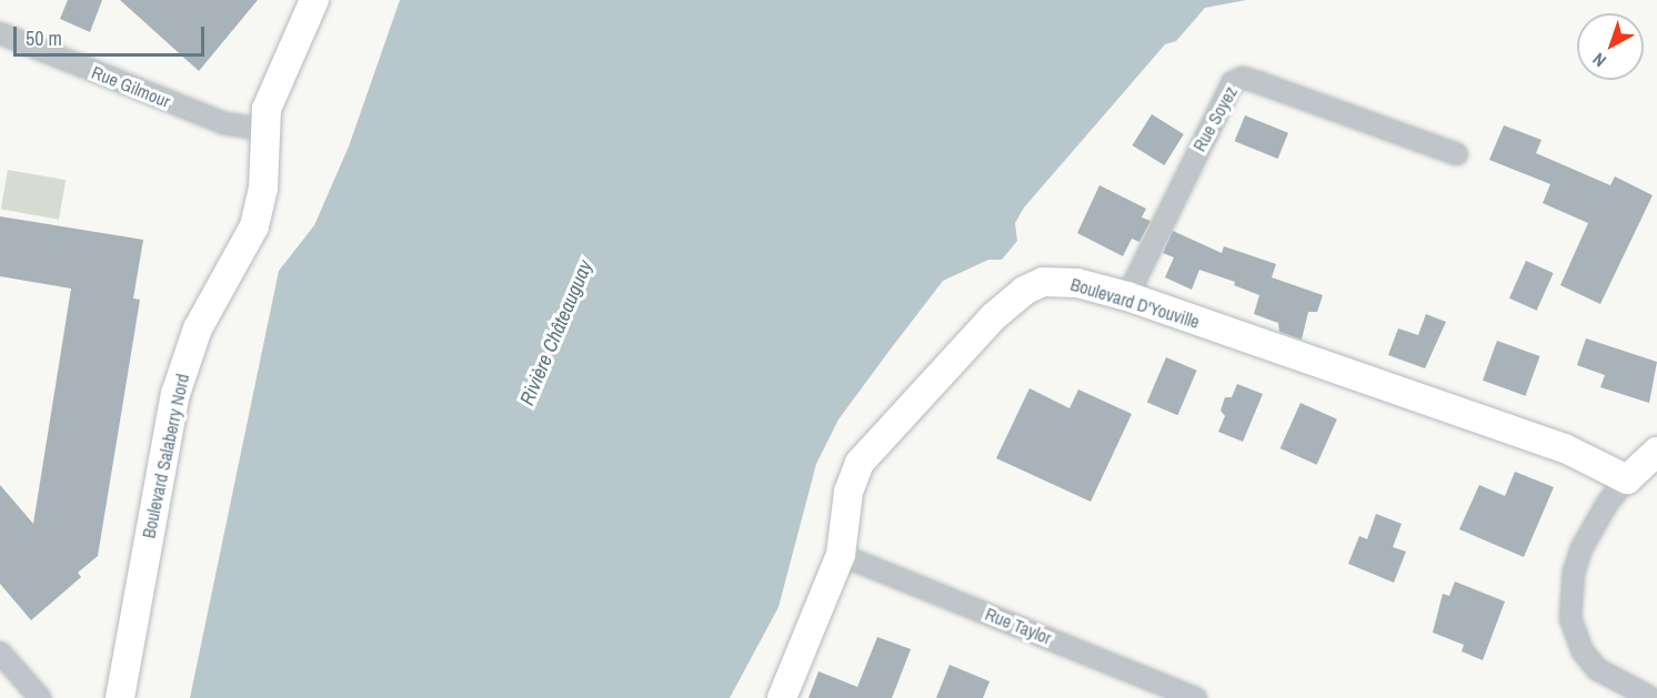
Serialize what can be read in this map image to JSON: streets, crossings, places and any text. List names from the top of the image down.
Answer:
{
  "streets": {
    "street": [
      "Rue Gilmour",
      "Rue Soyez",
      "Boulevard D'Youville",
      "Boulevard Salaberry Nord",
      "Rue Taylor"
    ]
  },
  "crossings": [
    ["Rue Gilmour", "Boulevard Salaberry Nord"],
    ["Rue Soyez", "Boulevard D'Youville"],
    ["Boulevard D'Youville", "Rue Taylor"]
  ],
  "water": ["Rivière Châteauguay"],
  "scale_bar": "50 m",
  "north": "bottom left"
}
